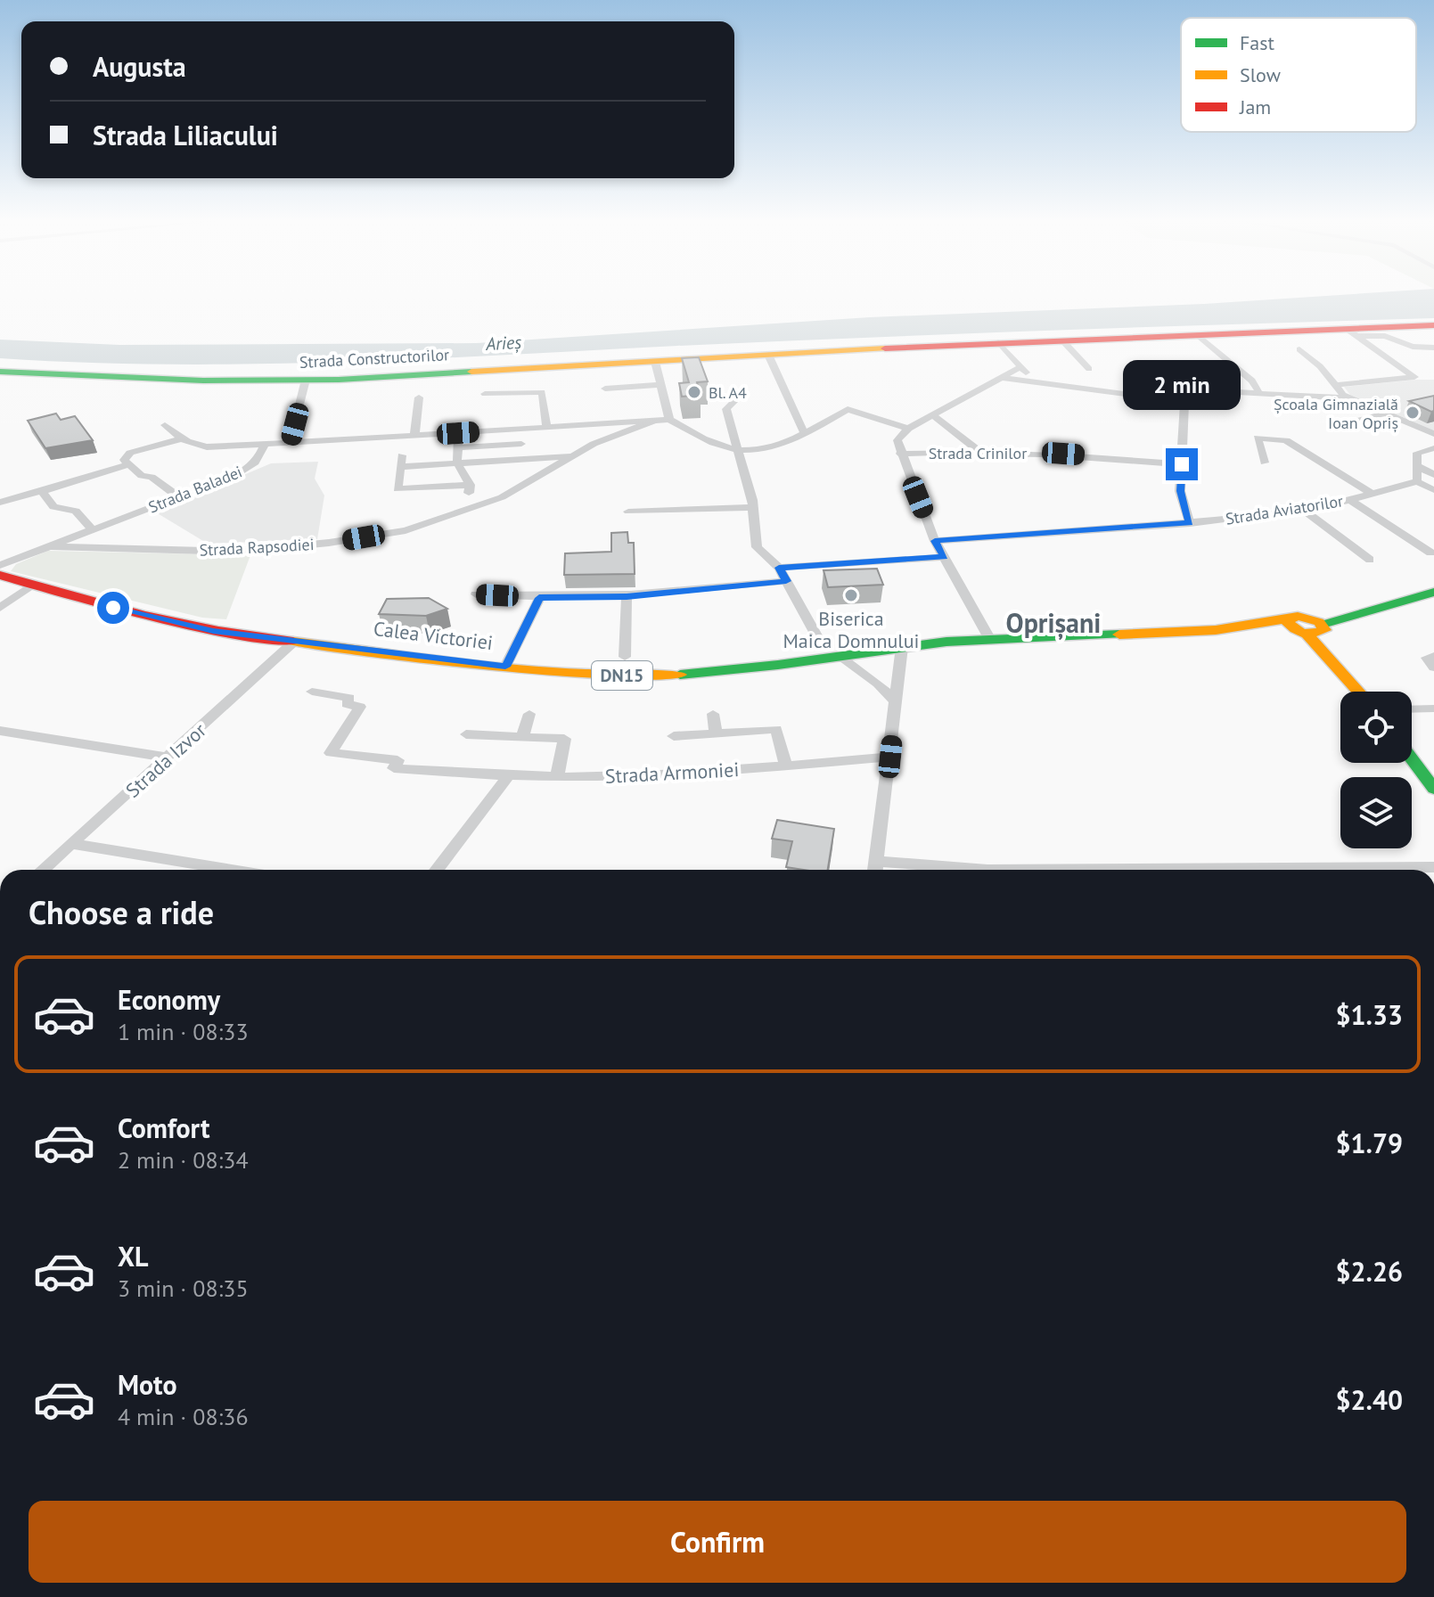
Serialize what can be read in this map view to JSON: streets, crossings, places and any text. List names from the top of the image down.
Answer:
{
  "streets": {
    "street": [
      "Strada Constructorilor",
      "Strada Crinilor",
      "Strada Baladei",
      "Strada Aviatorilor",
      "Strada Rapsodiei",
      "Calea Victoriei",
      "DN15",
      "Strada Izvor",
      "Strada Armoniei"
    ]
  },
  "crossings": [
    ["Strada Baladei", "Strada Rapsodiei"],
    ["Strada Baladei", "Calea Victoriei"],
    ["Calea Victoriei", "Strada Izvor"]
  ],
  "districts": ["Oprișani"],
  "water": ["Arieș"],
  "places": ["Bl. A4", "Școala Gimnazială Ioan Opriș", "Biserica Maica Domnului"],
  "legend": ["Fast", "Slow", "Jam"],
  "page": {
    "banner": ["Augusta", "Strada Liliacului"],
    "bubble": "2 min",
    "heading": "Choose a ride",
    "list": [
      {
        "name": "Economy",
        "note": "1 min · 08:33",
        "value": "$1.33"
      },
      {
        "name": "Comfort",
        "note": "2 min · 08:34",
        "value": "$1.79"
      },
      {
        "name": "XL",
        "note": "3 min · 08:35",
        "value": "$2.26"
      },
      {
        "name": "Moto",
        "note": "4 min · 08:36",
        "value": "$2.40"
      }
    ],
    "buttons": "Confirm"
  }
}
